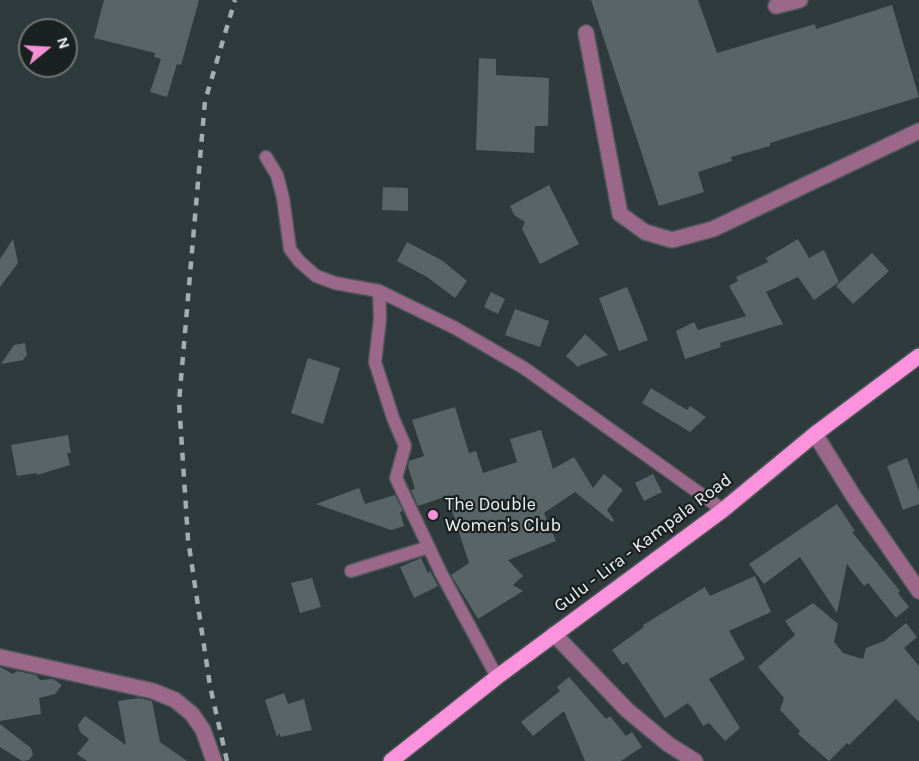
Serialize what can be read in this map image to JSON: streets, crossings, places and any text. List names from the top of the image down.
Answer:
{
  "streets": {
    "main road": ["Gulu - Lira - Kampala Road"]
  },
  "places": ["The Double Women's Club"],
  "north": "right"
}
